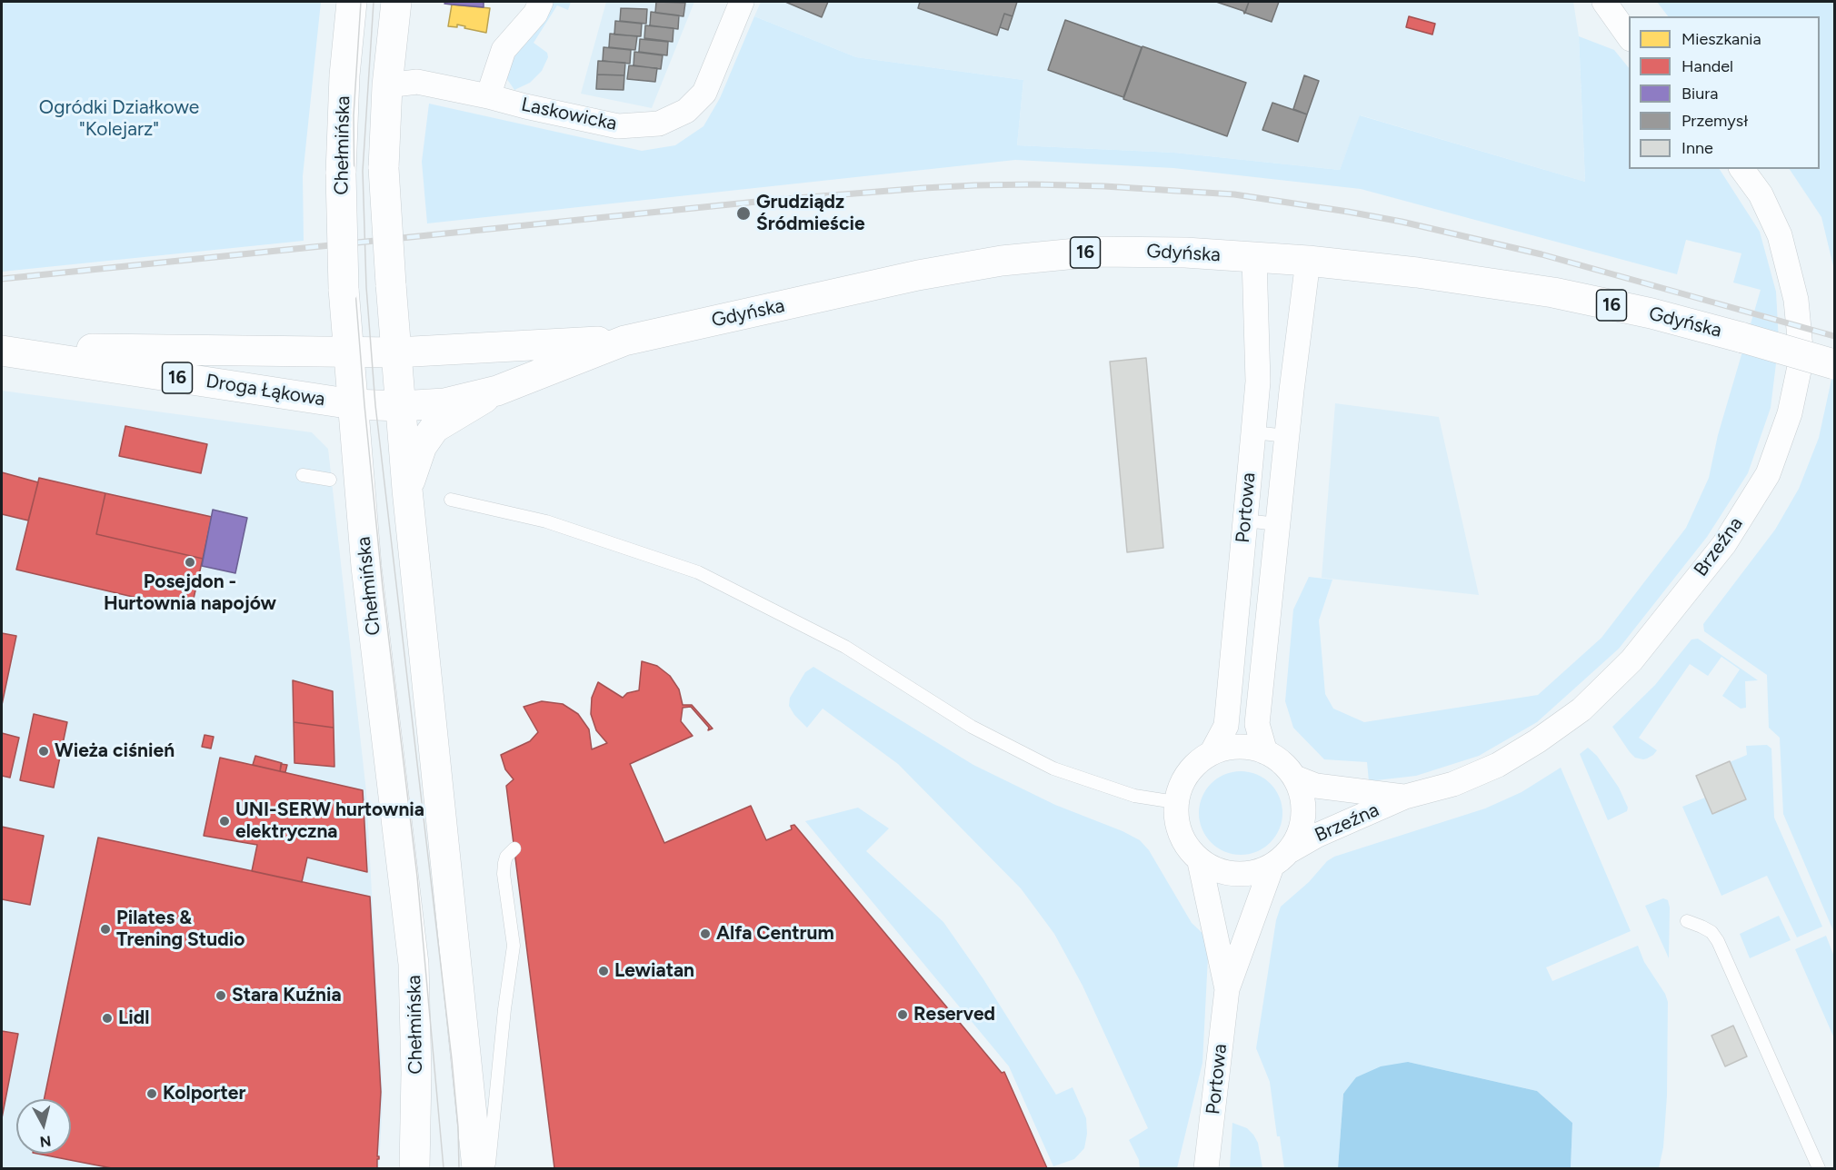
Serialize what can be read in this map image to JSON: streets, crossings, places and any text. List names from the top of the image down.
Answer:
{
  "streets": {
    "main road": [
      "Chełmińska",
      "16",
      "Gdyńska",
      "Droga Łąkowa"
    ],
    "street": ["Laskowicka", "Portowa", "Brzeźna"]
  },
  "crossings": [
    ["Chełmińska", "Gdyńska"],
    ["Chełmińska", "Droga Łąkowa"],
    ["Gdyńska", "Droga Łąkowa"],
    ["Gdyńska", "Portowa"],
    ["Portowa", "Brzeźna"]
  ],
  "parks": ["Ogródki Działkowe \"Kolejarz\""],
  "places": [
    "Grudziądz Śródmieście",
    "Posejdon - Hurtownia napojów",
    "Wieża ciśnień",
    "UNI-SERW hurtownia elektryczna",
    "Pilates & Trening Studio",
    "Alfa Centrum",
    "Lewiatan",
    "Stara Kuźnia",
    "Reserved",
    "Lidl",
    "Kolporter"
  ],
  "legend": [
    "Mieszkania",
    "Handel",
    "Biura",
    "Przemysł",
    "Inne"
  ],
  "north": "bottom"
}
